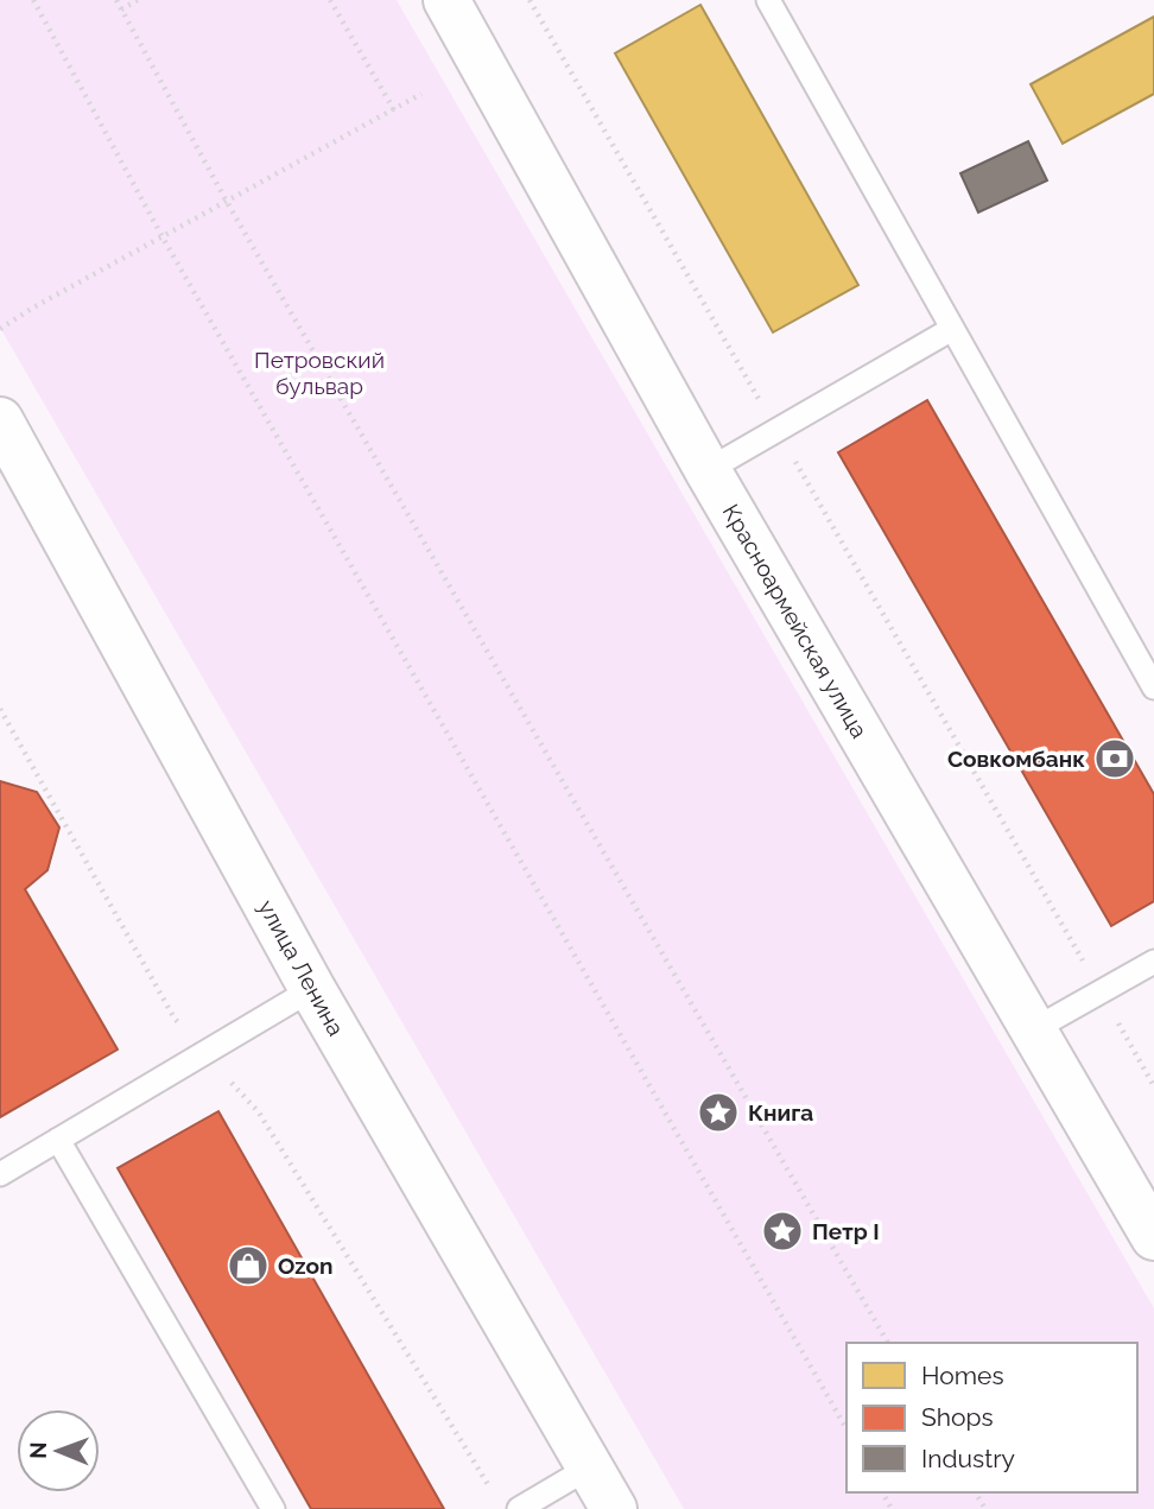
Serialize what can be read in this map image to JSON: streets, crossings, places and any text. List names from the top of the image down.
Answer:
{
  "streets": {
    "main road": ["Красноармейская улица", "улица Ленина"]
  },
  "parks": ["Петровский бульвар"],
  "places": {
    "bank": ["Совкомбанк"],
    "place": ["Книга", "Петр I"],
    "shop": ["Ozon"]
  },
  "legend": ["Homes", "Shops", "Industry"],
  "north": "left"
}
